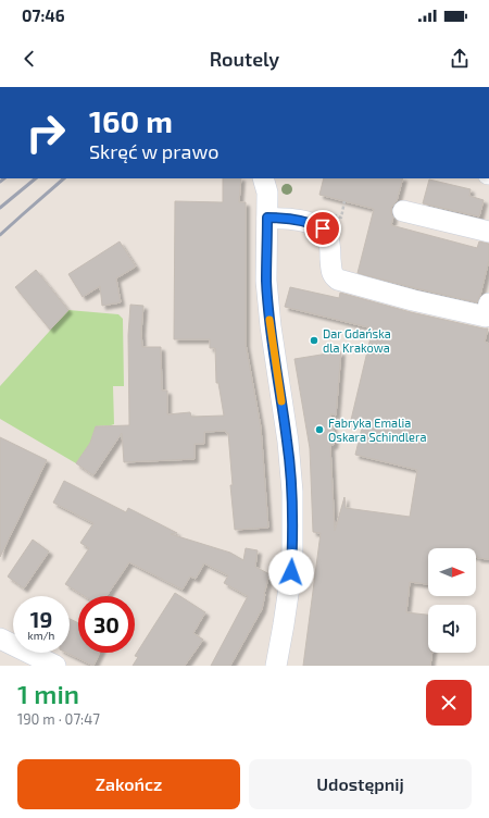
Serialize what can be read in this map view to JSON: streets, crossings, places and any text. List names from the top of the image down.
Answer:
{
  "places": ["Dar Gdańska dla Krakowa", "Fabryka Emalia Oskara Schindlera"],
  "north": "right",
  "page": {
    "status": "07:46",
    "header": "Routely",
    "turn": ["160 m", "Skręć w prawo"],
    "speed": "19 km/h",
    "limit": "30",
    "heading": ["1 min", "190 m · 07:47"],
    "buttons": ["Zakończ", "Udostępnij"]
  }
}
